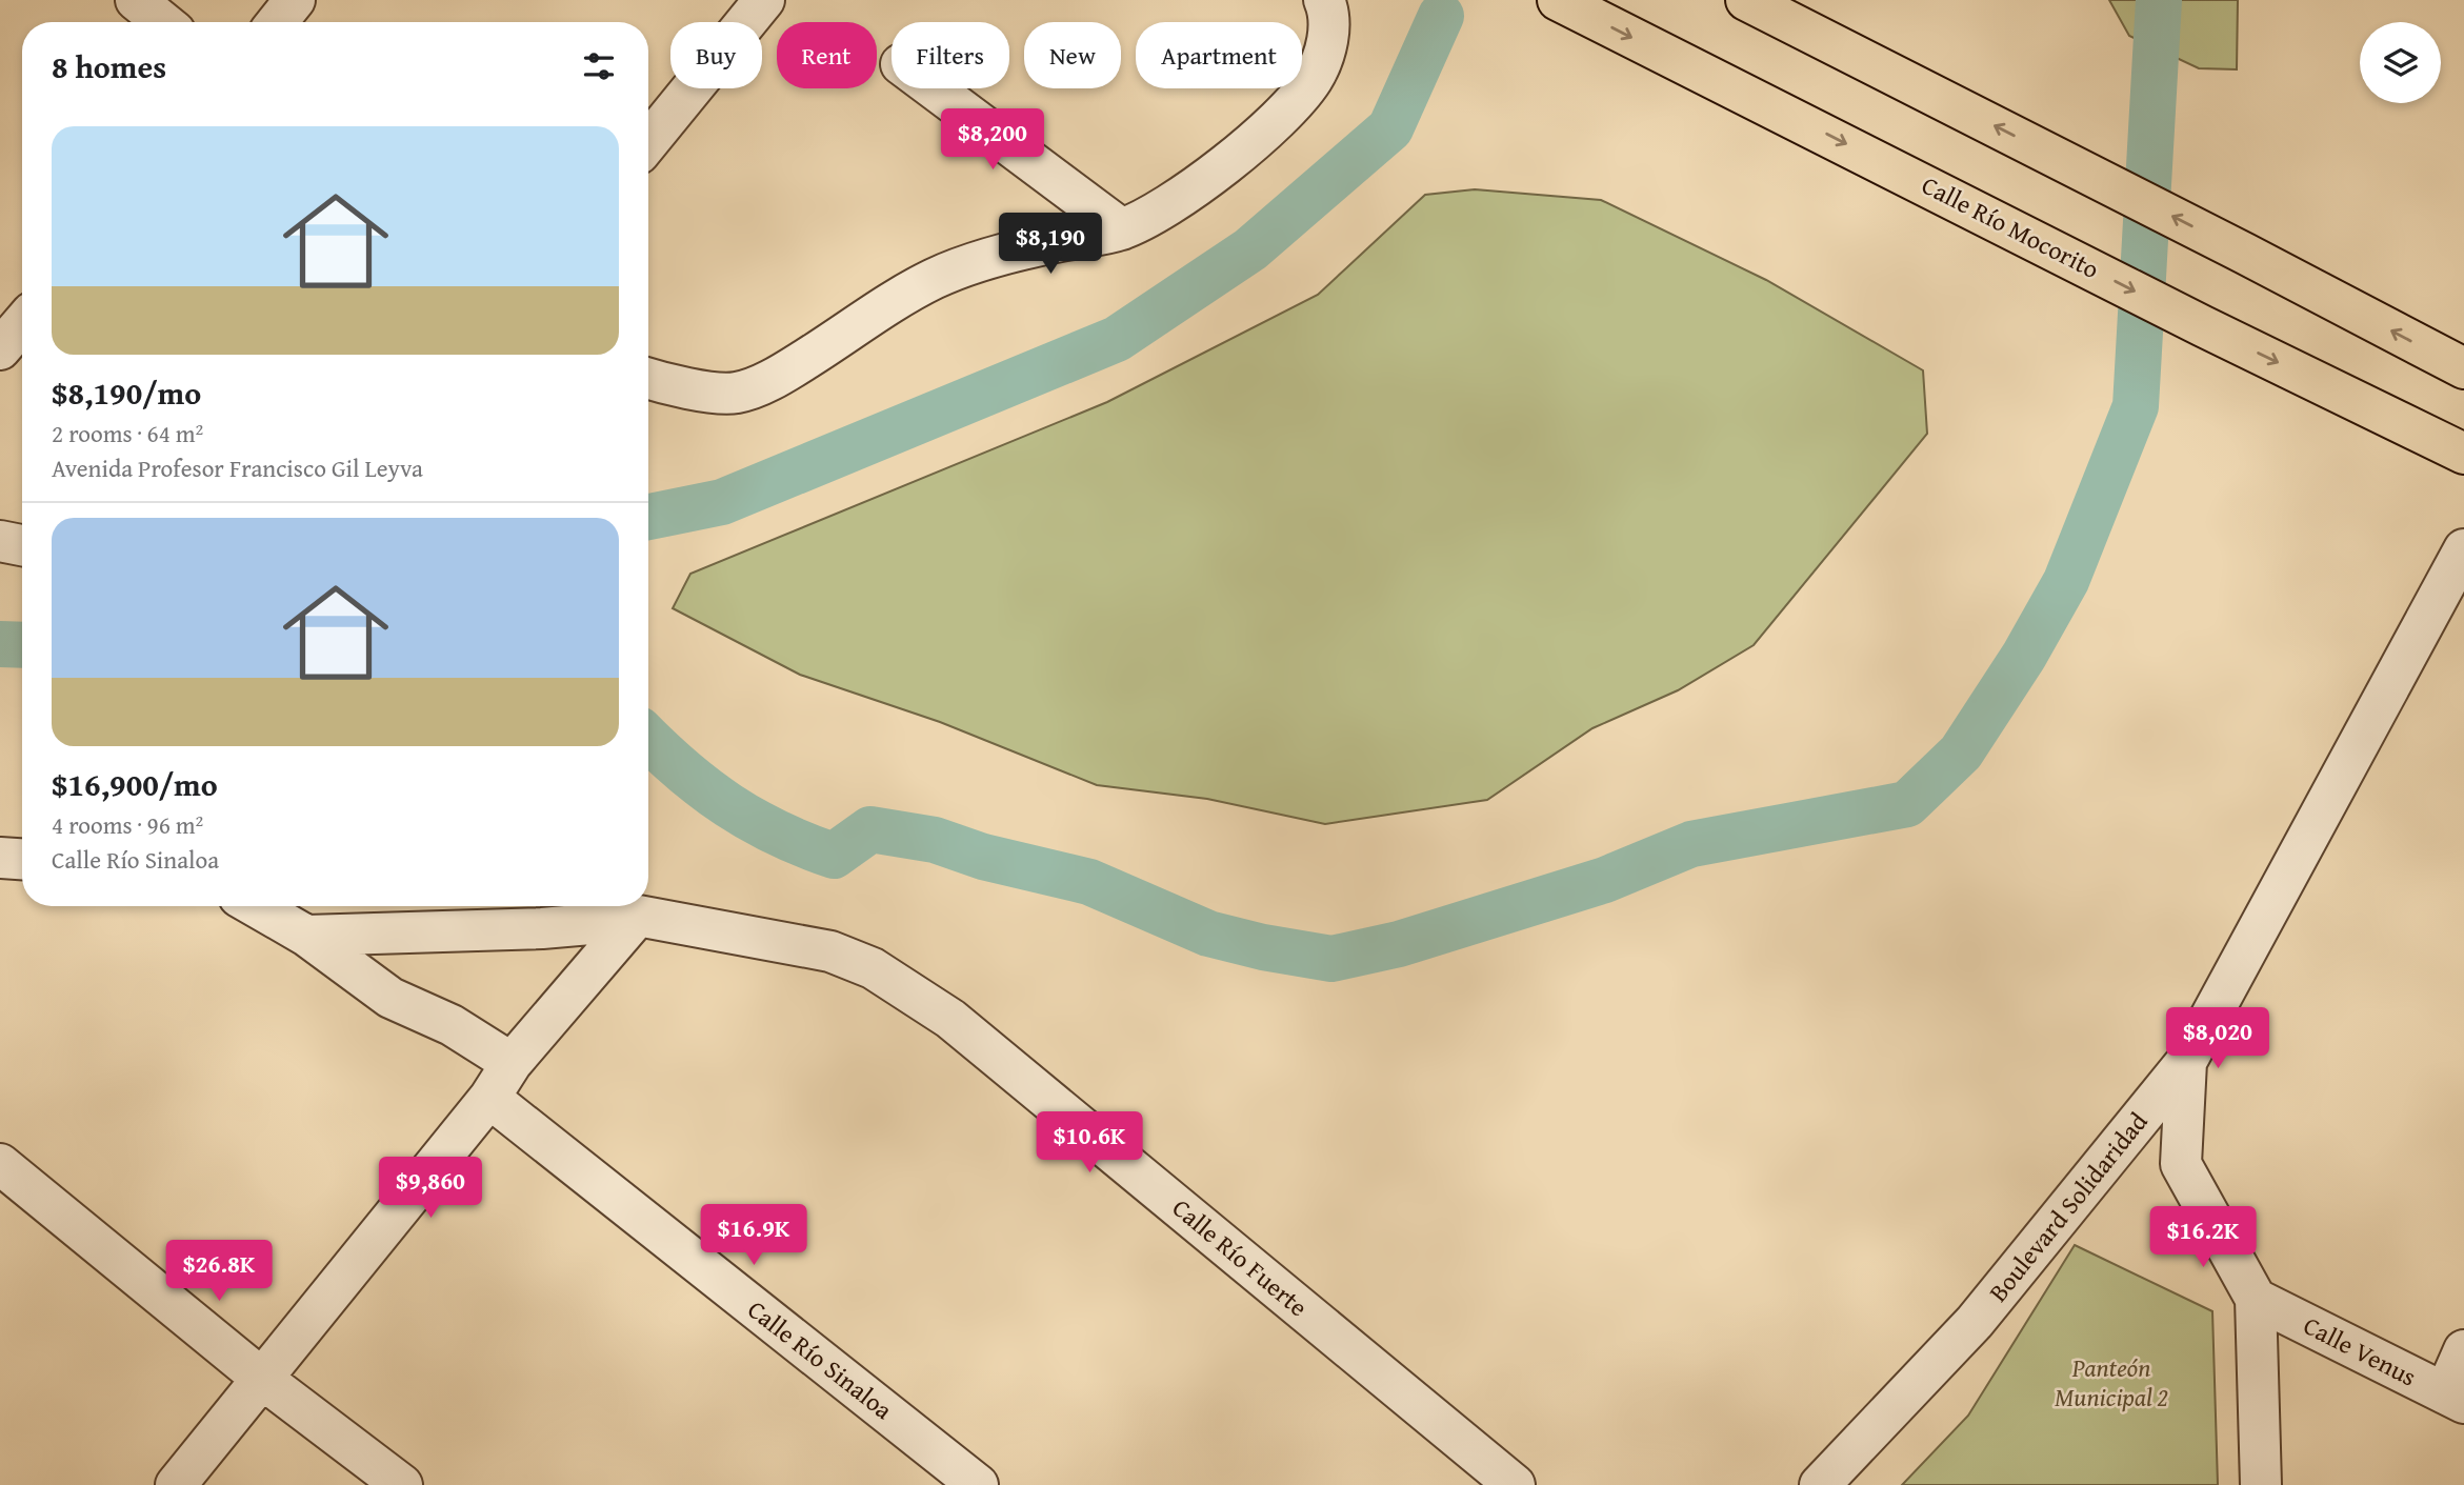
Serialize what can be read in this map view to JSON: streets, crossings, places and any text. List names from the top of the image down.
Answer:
{
  "streets": {
    "main road": ["Calle Río Mocorito"],
    "street": [
      "Boulevard Solidaridad",
      "Calle Río Fuerte",
      "Calle Venus",
      "Calle Río Sinaloa"
    ]
  },
  "parks": ["Panteón Municipal 2"],
  "page": {
    "chip": [
      "Buy",
      "Rent",
      "Filters",
      "New",
      "Apartment"
    ],
    "heading": "8 homes",
    "price": [
      "$8,200",
      "$8,190",
      "$8,020",
      "$10.6K",
      "$9,860",
      "$16.9K",
      "$16.2K",
      "$26.8K"
    ],
    "list": [
      {
        "name": "$8,190/mo",
        "note": "2 rooms · 64 m² · Avenida Profesor Francisco Gil Leyva"
      },
      {
        "name": "$16,900/mo",
        "note": "4 rooms · 96 m² · Calle Río Sinaloa"
      }
    ]
  }
}
